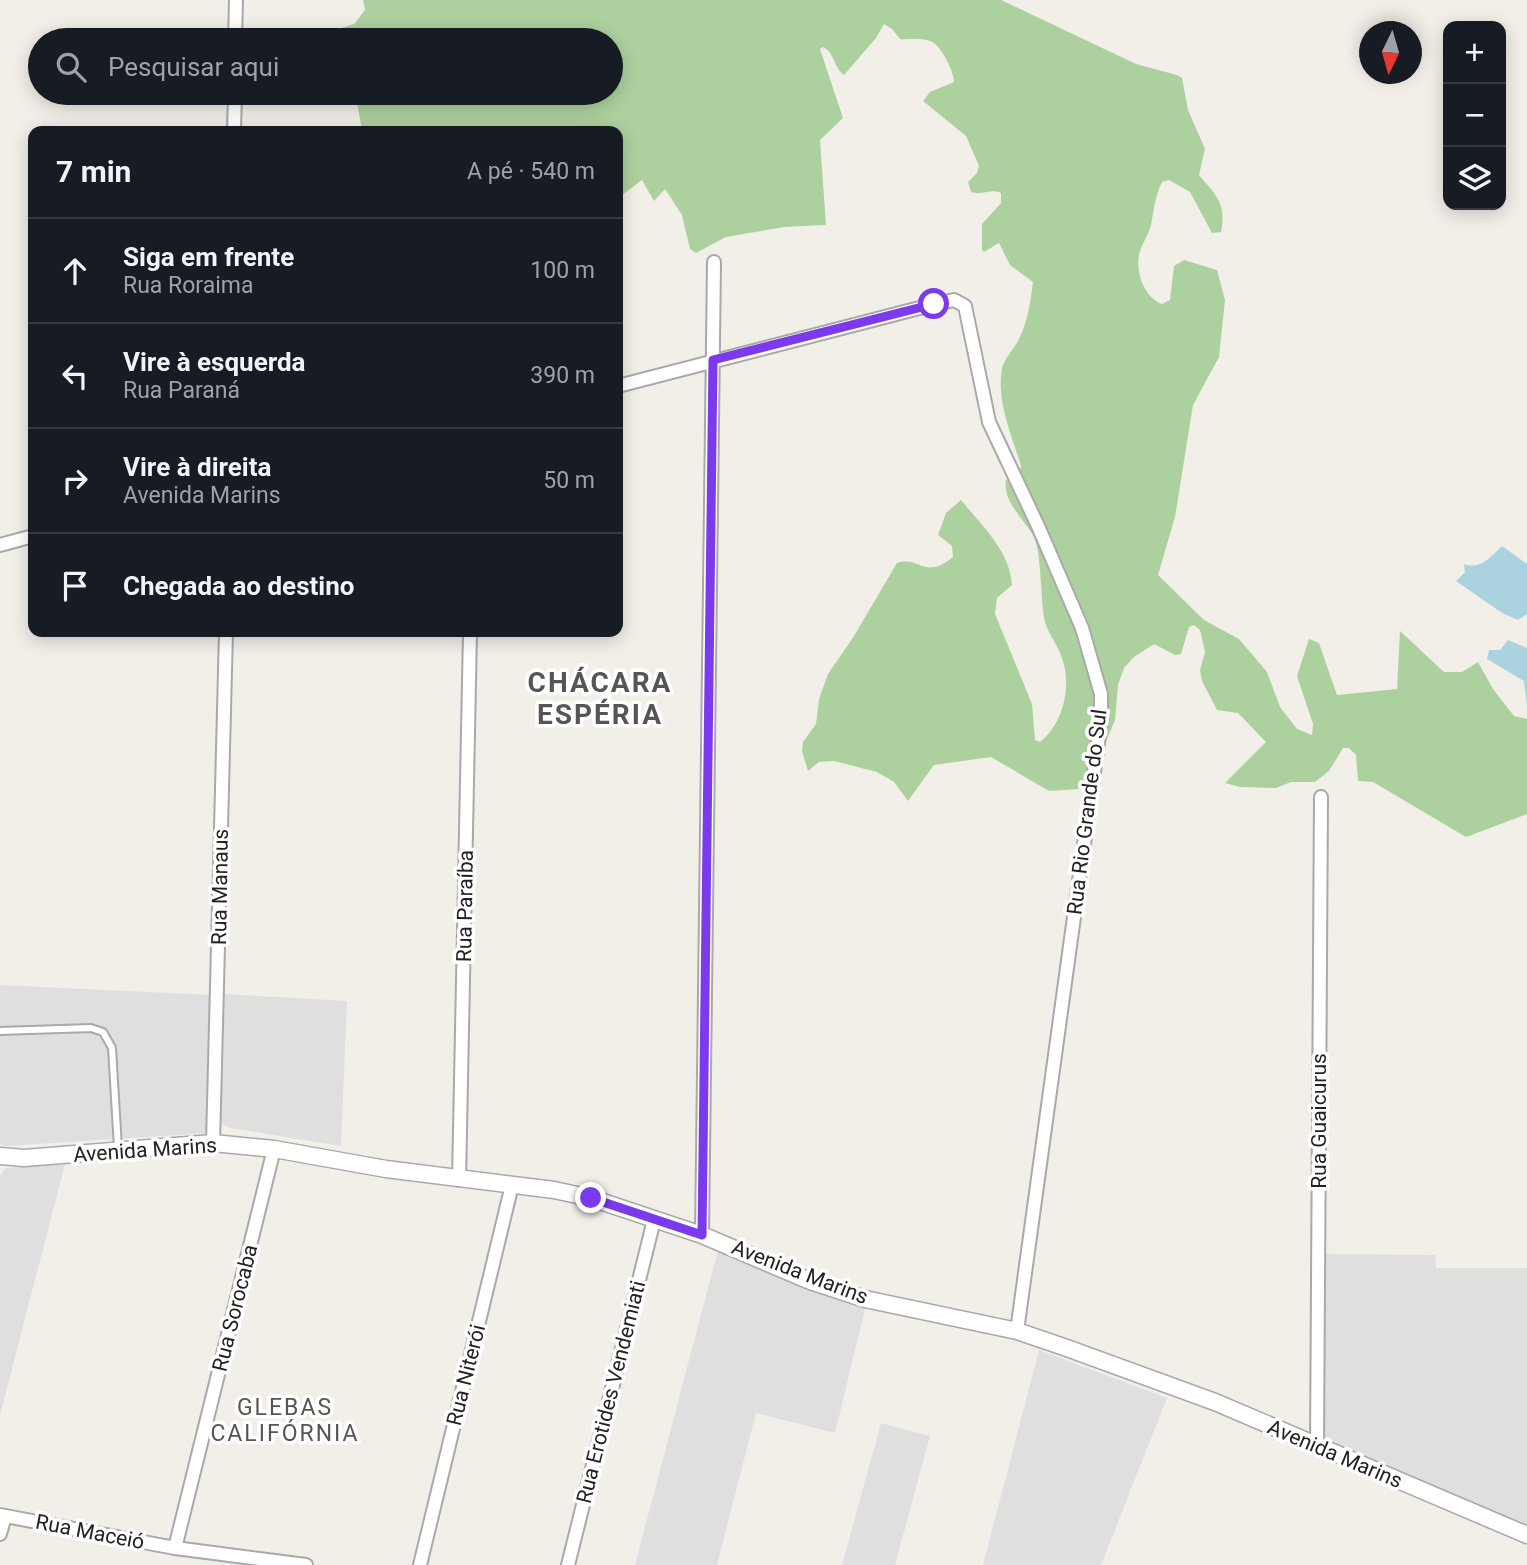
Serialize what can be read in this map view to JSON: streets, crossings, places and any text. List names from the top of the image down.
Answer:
{
  "streets": {
    "street": [
      "Rua Rio Grande do Sul",
      "Rua Manaus",
      "Rua Paraíba",
      "Rua Guaicurus",
      "Avenida Marins",
      "Rua Sorocaba",
      "Rua Niterói",
      "Rua Erotides Vendemiati",
      "Rua Maceió"
    ]
  },
  "crossings": [
    ["Rua Rio Grande do Sul", "Avenida Marins"],
    ["Rua Manaus", "Avenida Marins"],
    ["Rua Paraíba", "Avenida Marins"],
    ["Rua Guaicurus", "Avenida Marins"],
    ["Avenida Marins", "Rua Sorocaba"],
    ["Avenida Marins", "Rua Niterói"],
    ["Avenida Marins", "Rua Erotides Vendemiati"],
    ["Rua Sorocaba", "Rua Maceió"]
  ],
  "districts": ["CHÁCARA ESPÉRIA", "GLEBAS CALIFÓRNIA"],
  "north": "bottom",
  "page": {
    "map_buttons": ["+", "−"],
    "search": "Pesquisar aqui",
    "heading": ["7 min", "A pé · 540 m"],
    "list": [
      ["Siga em frente", "Rua Roraima", "100 m"],
      ["Vire à esquerda", "Rua Paraná", "390 m"],
      ["Vire à direita", "Avenida Marins", "50 m"],
      "Chegada ao destino"
    ]
  }
}
